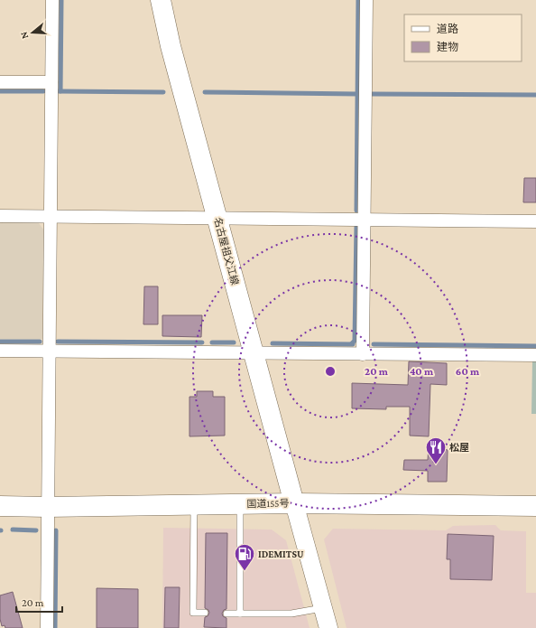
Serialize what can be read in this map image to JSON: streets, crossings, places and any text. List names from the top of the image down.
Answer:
{
  "streets": {
    "main road": ["名古屋祖父江線", "国道155号"]
  },
  "crossings": [
    ["名古屋祖父江線", "国道155号"]
  ],
  "places": {
    "restaurant": ["松屋"],
    "fuel station": ["IDEMITSU"]
  },
  "legend": ["道路", "建物"],
  "scale_bar": "20 m",
  "north": "left",
  "rings": ["20 m", "40 m", "60 m"]
}
